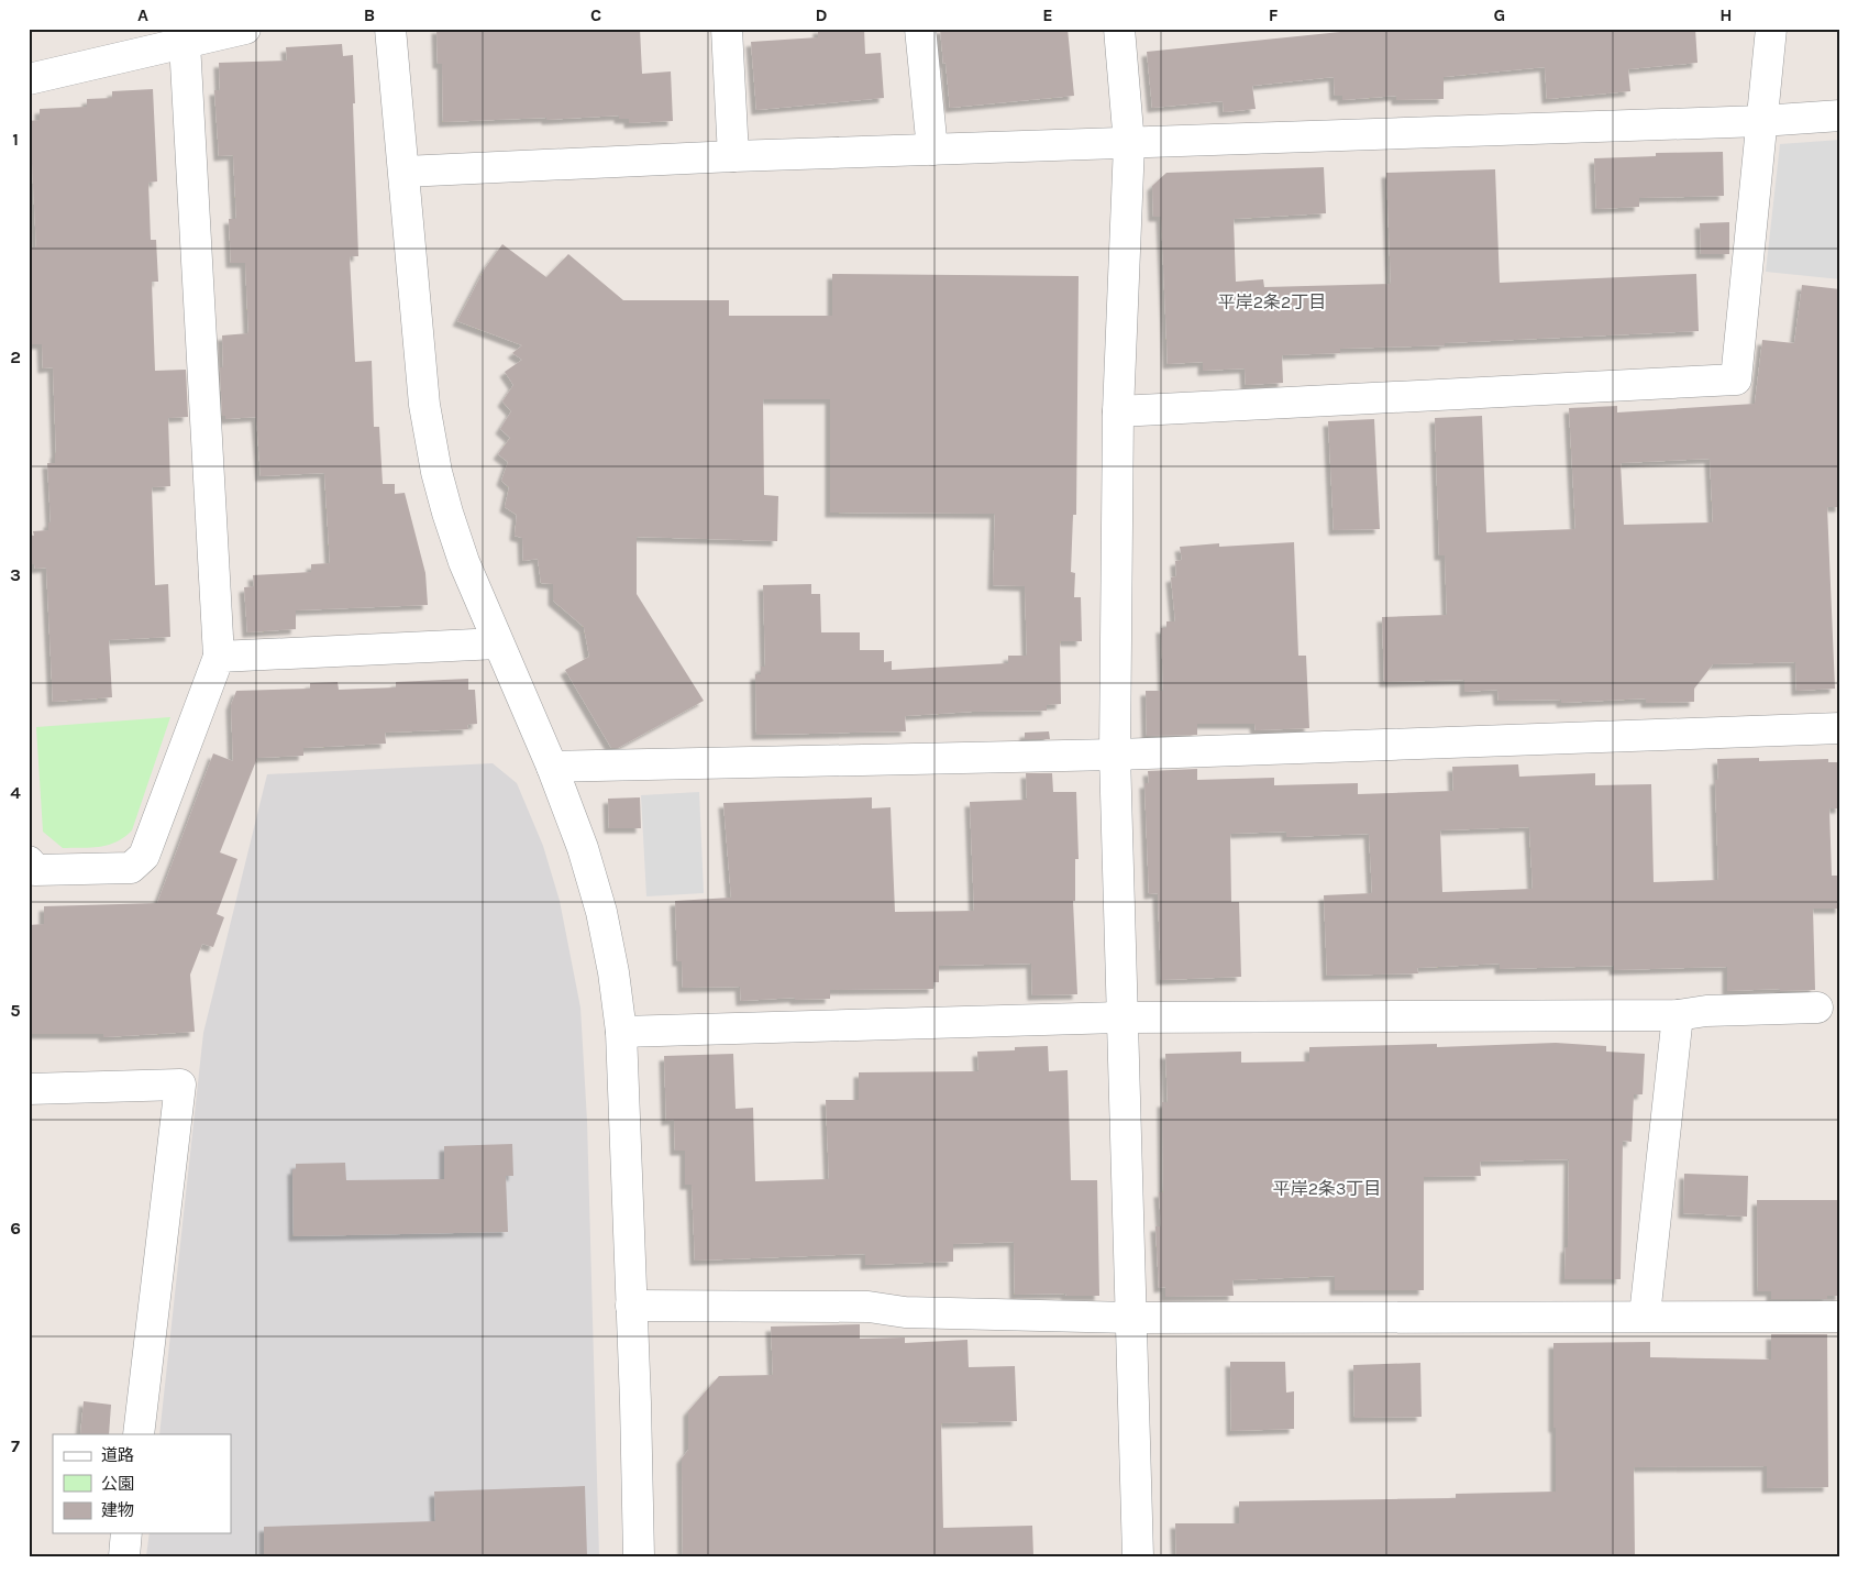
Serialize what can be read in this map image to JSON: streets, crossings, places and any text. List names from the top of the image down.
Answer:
{
  "districts": ["平岸2条2丁目", "平岸2条3丁目"],
  "legend": ["道路", "公園", "建物"],
  "grid": {
    "columns": [
      "A",
      "B",
      "C",
      "D",
      "E",
      "F",
      "G",
      "H"
    ],
    "rows": [
      "1",
      "2",
      "3",
      "4",
      "5",
      "6",
      "7"
    ]
  }
}
